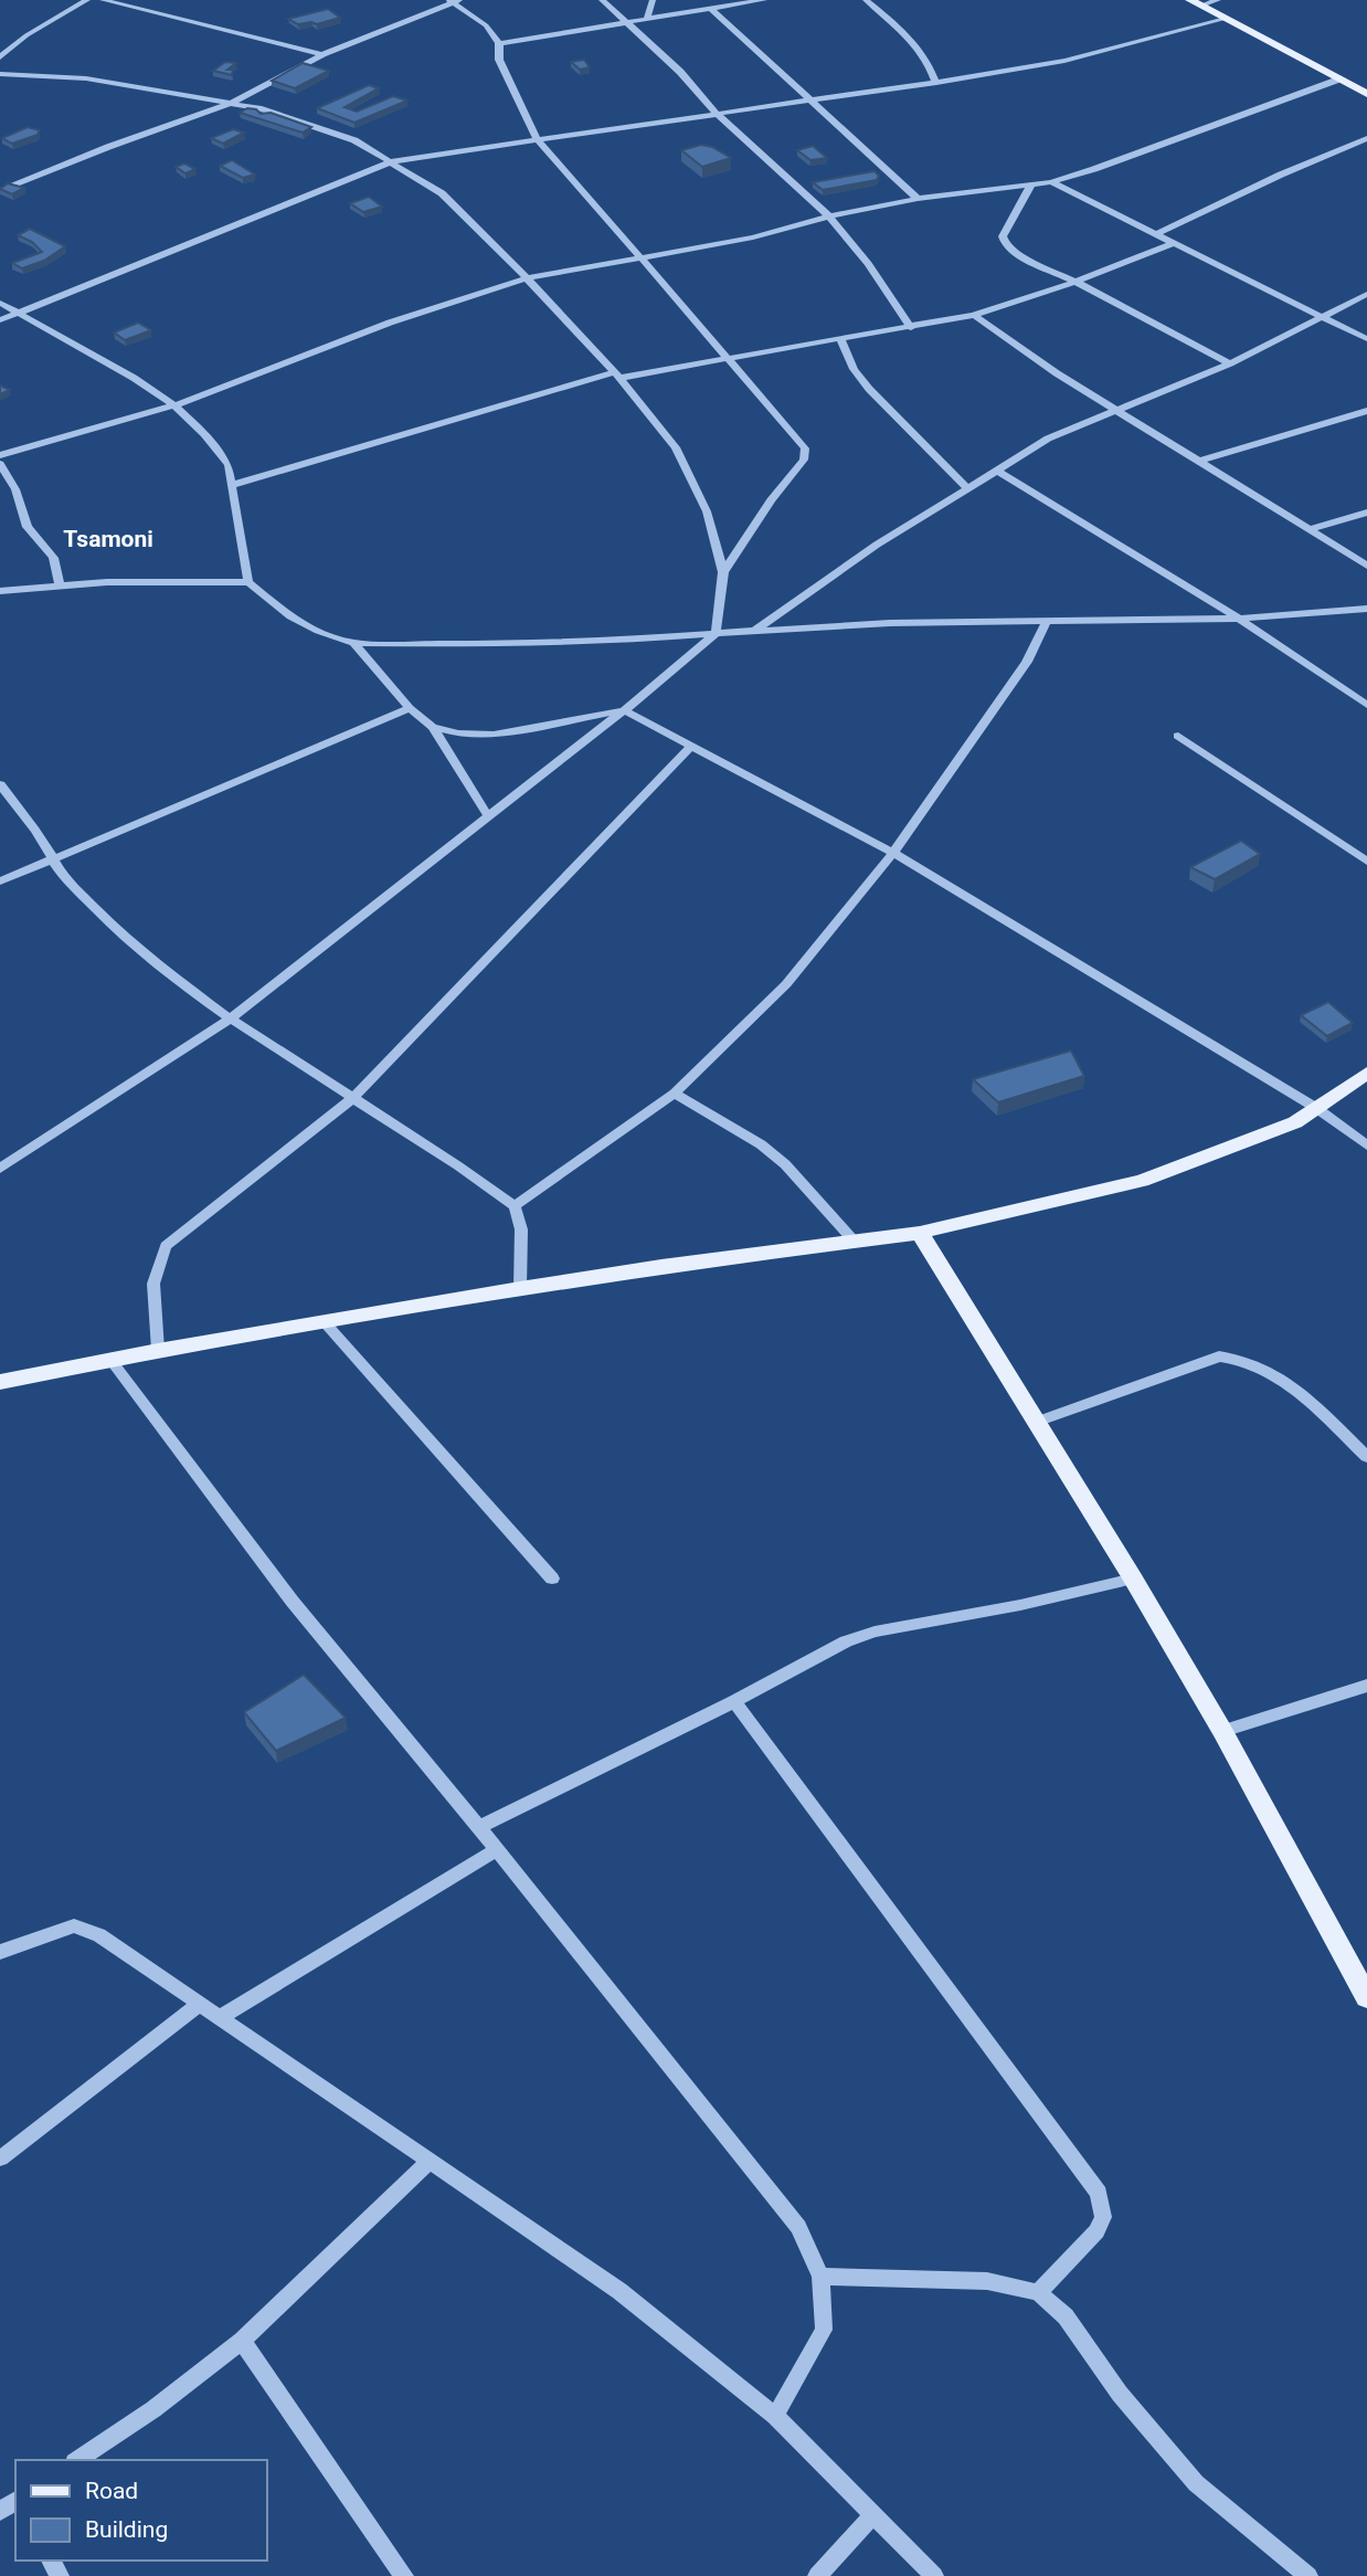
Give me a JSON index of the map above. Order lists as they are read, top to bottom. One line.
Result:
{"districts":["Tsamoni"],"legend":["Road","Building"]}
